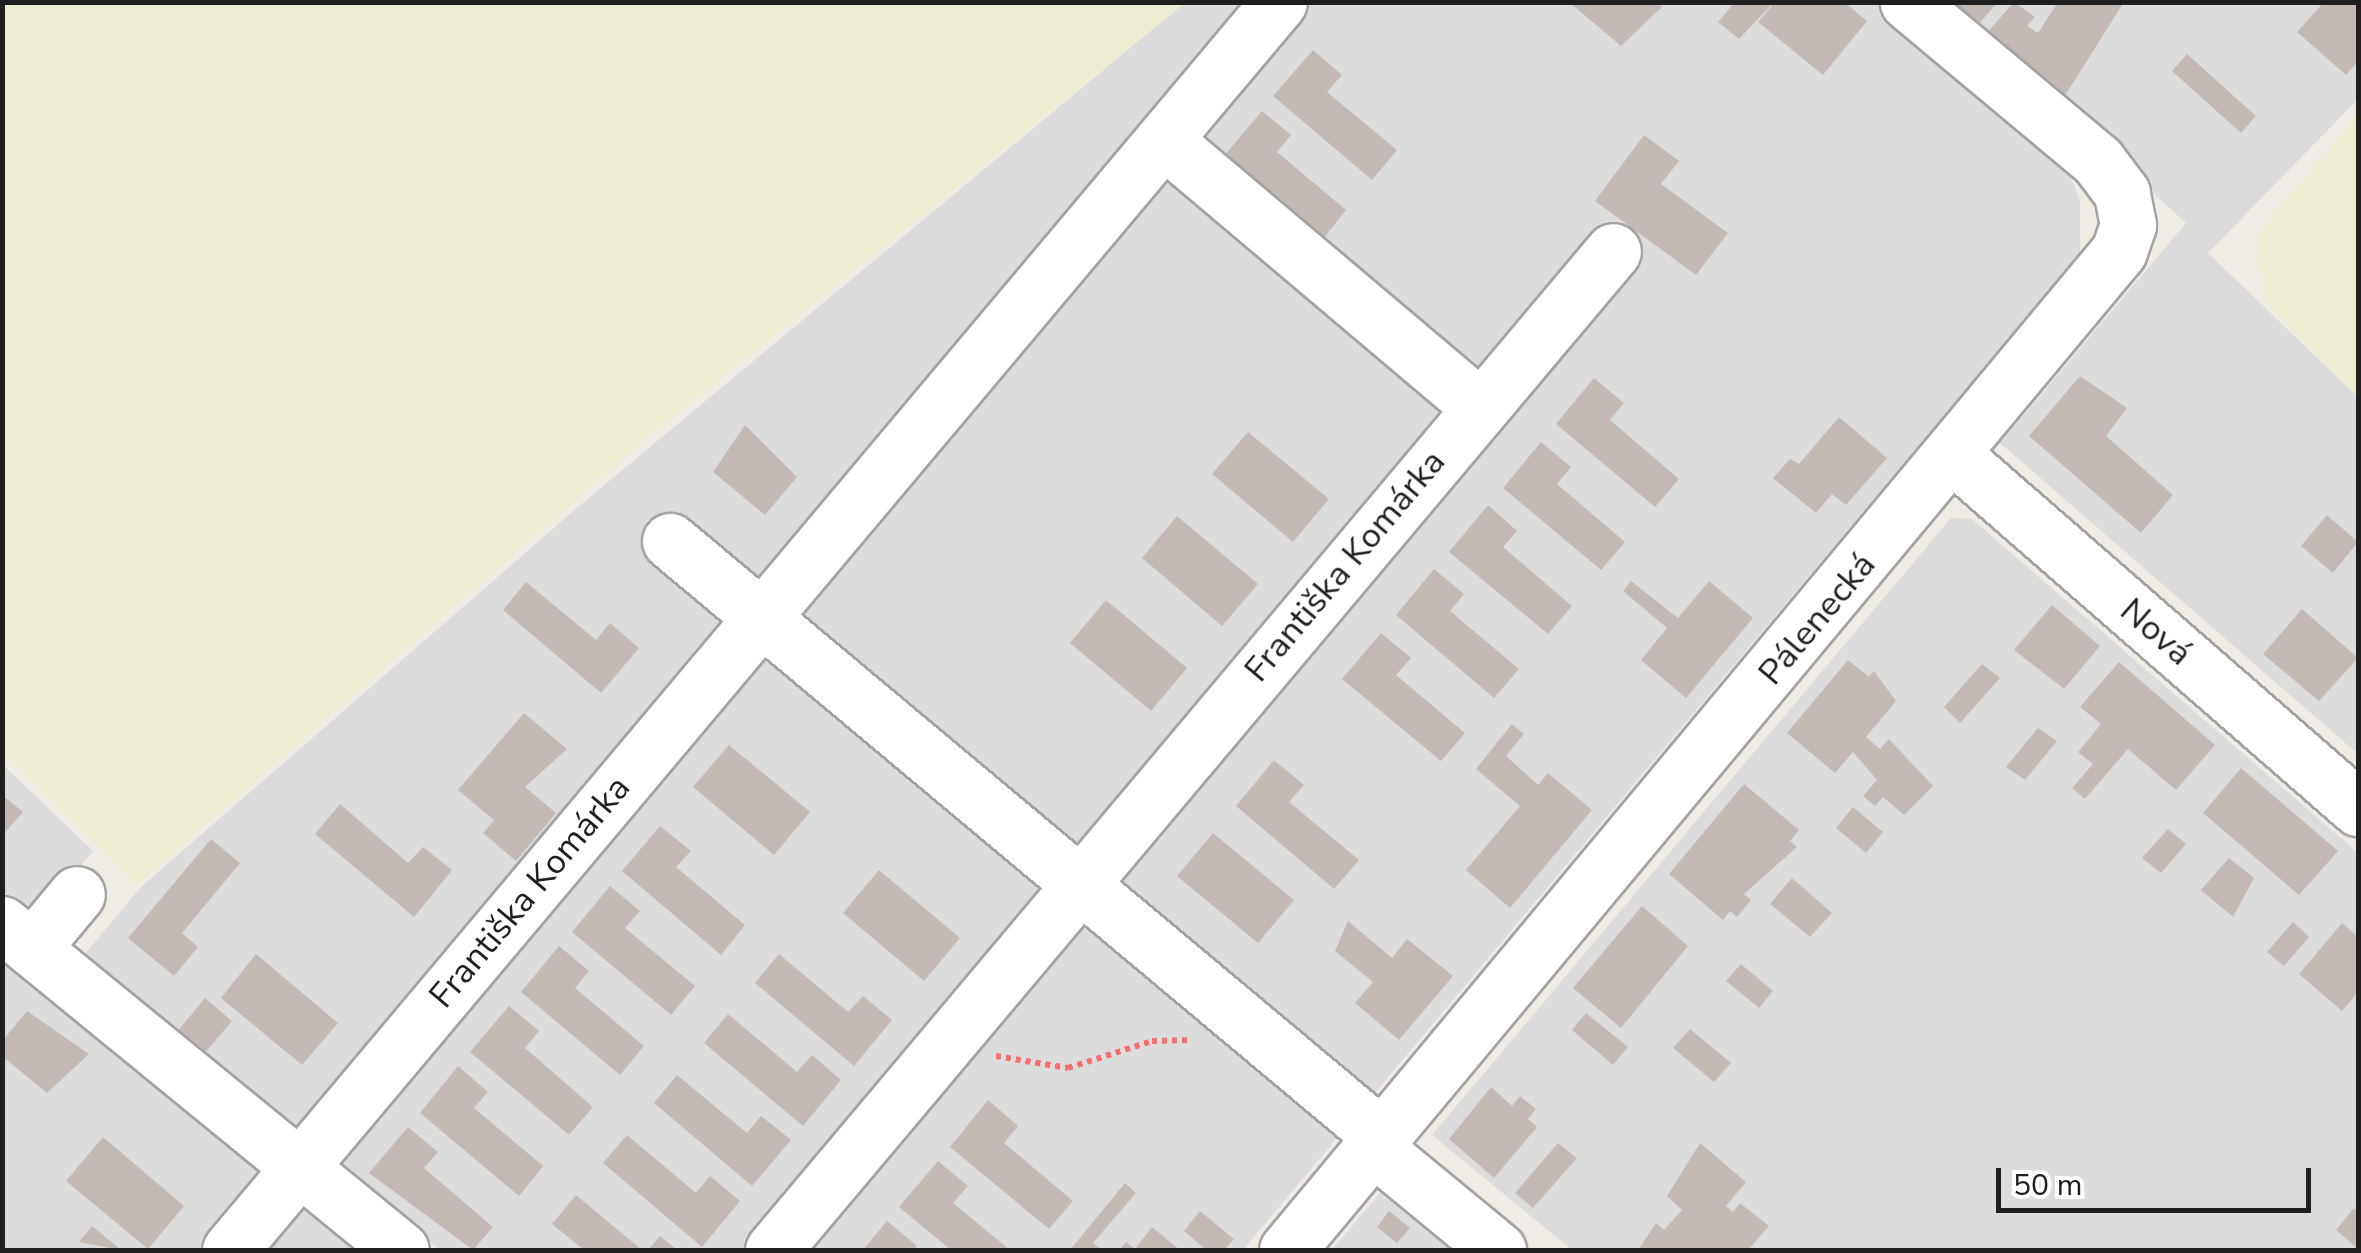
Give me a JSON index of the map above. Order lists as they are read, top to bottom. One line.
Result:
{"streets":{"street":["Františka Komárka","Pálenecká","Nová"]},"crossings":[["Pálenecká","Nová"]],"scale_bar":"50 m"}
